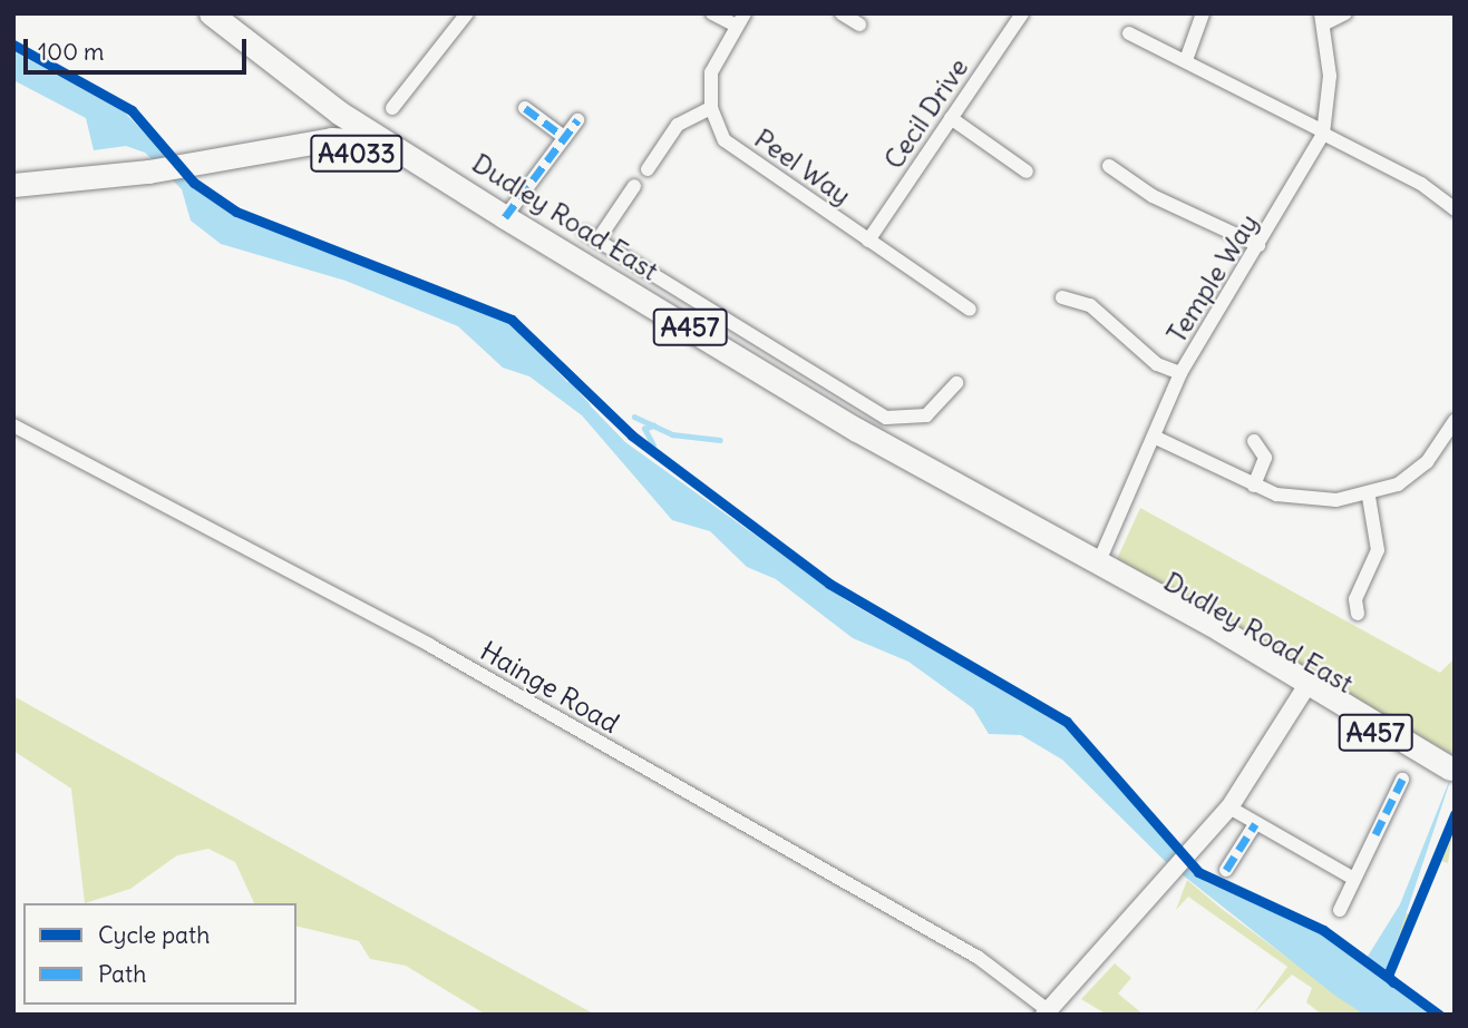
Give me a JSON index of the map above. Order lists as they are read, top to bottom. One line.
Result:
{"streets":{"main road":["A4033","Dudley Road East","A457"],"street":["Cecil Drive","Peel Way","Temple Way","Hainge Road"]},"crossings":[["Cecil Drive","Peel Way"],["A4033","Dudley Road East"],["A4033","A457"],["Dudley Road East","Temple Way"],["Dudley Road East","A457"]],"legend":["Cycle path","Path"],"scale_bar":"100 m"}
